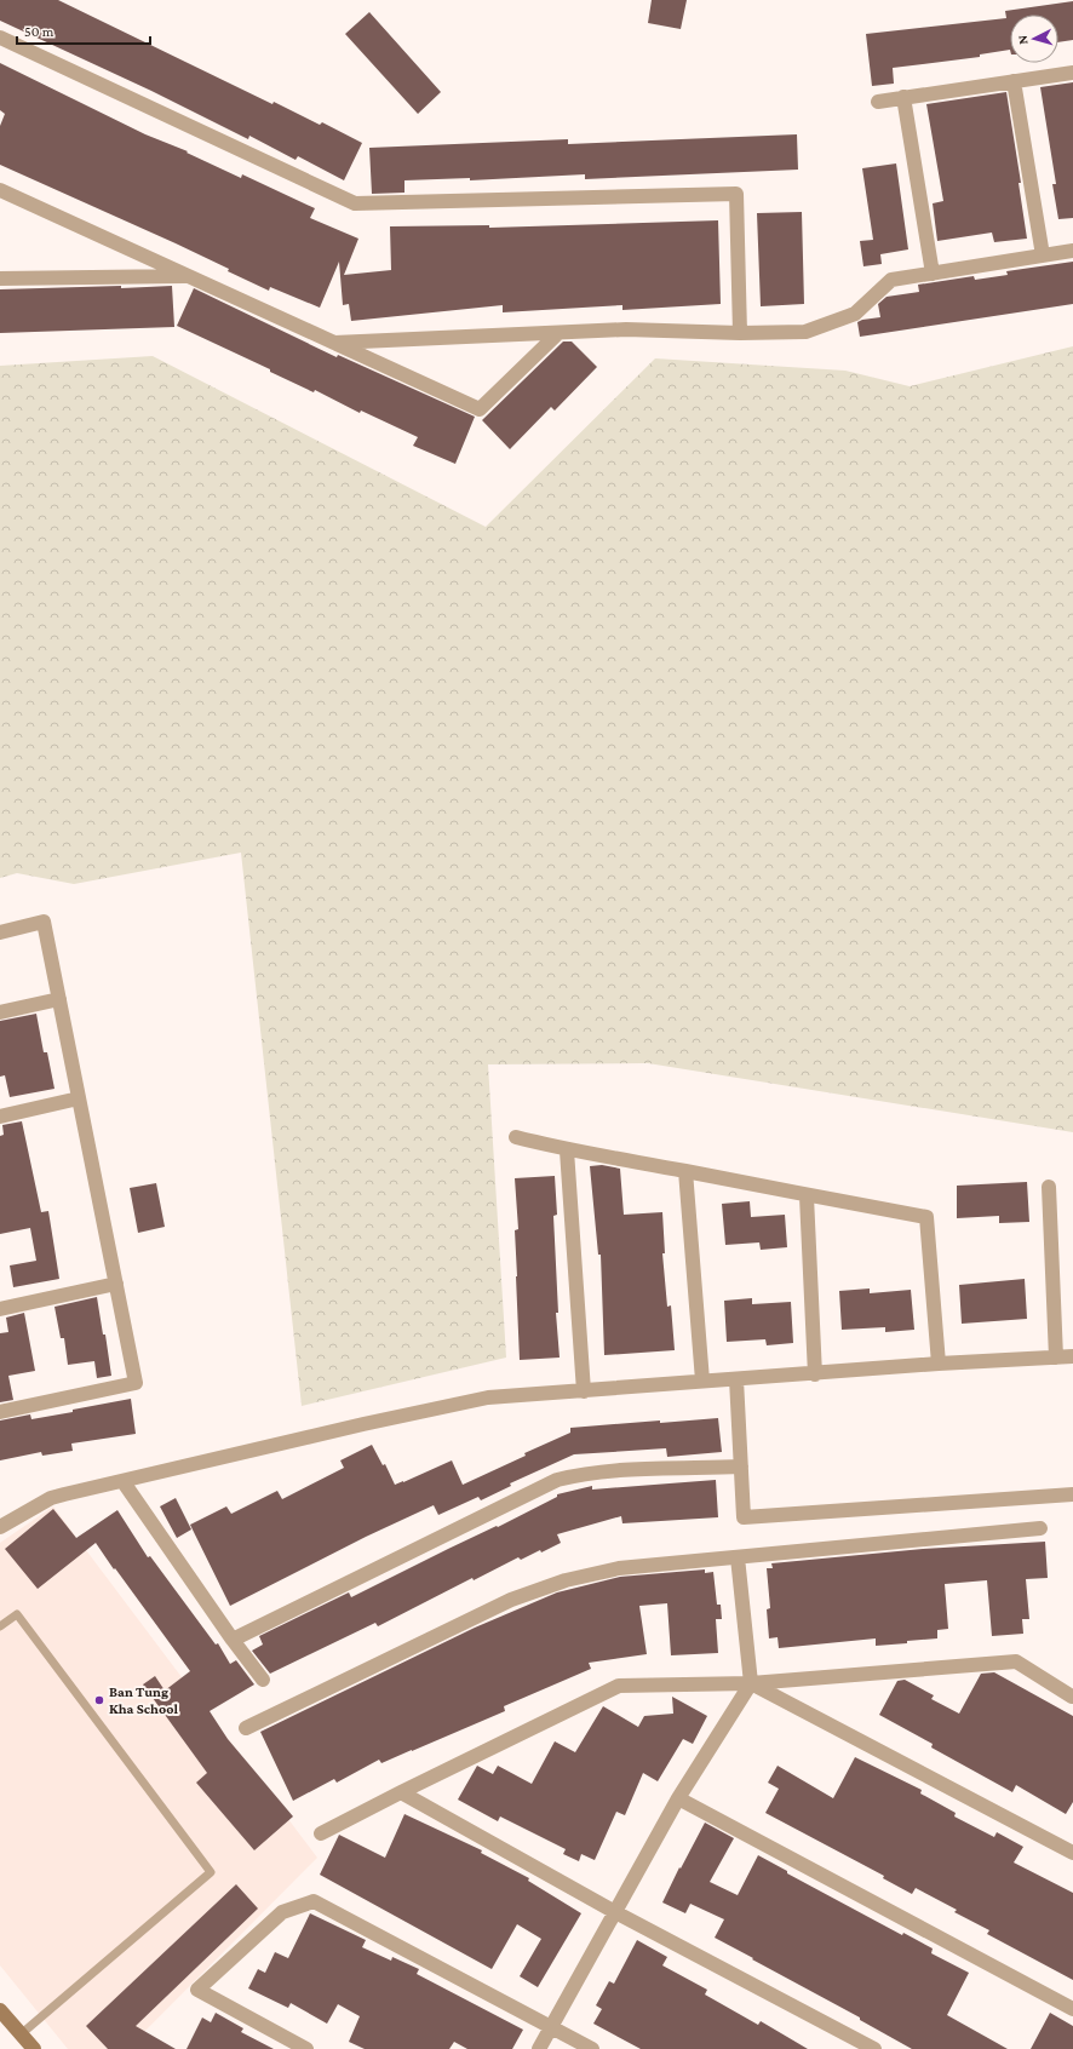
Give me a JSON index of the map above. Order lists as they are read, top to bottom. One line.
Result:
{"places":["Ban Tung Kha School"],"scale_bar":"50 m","north":"left"}
